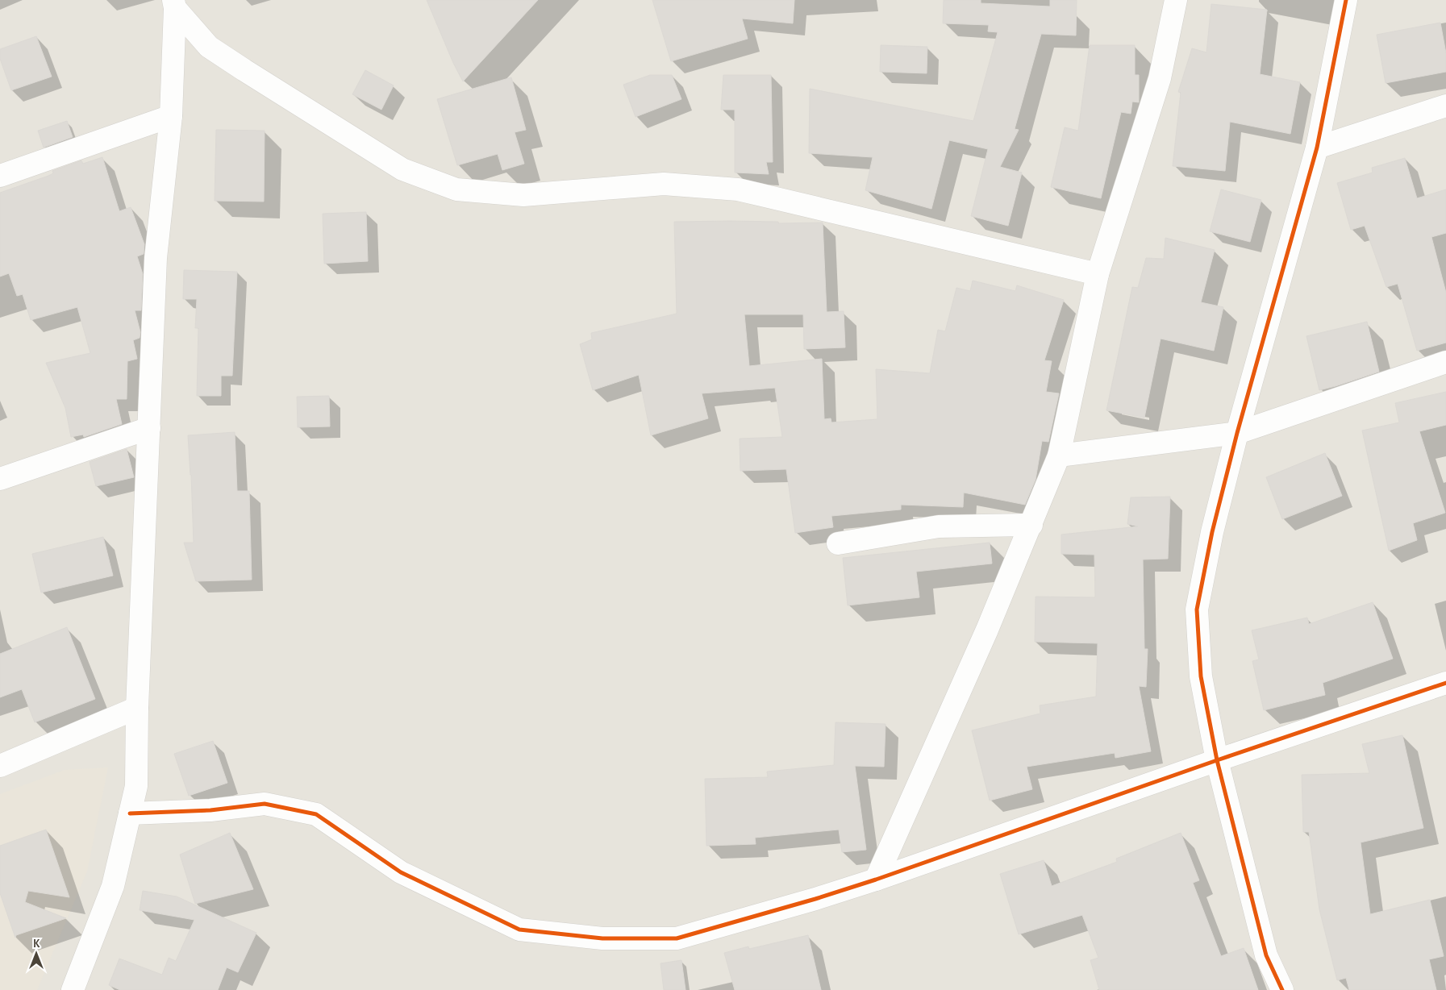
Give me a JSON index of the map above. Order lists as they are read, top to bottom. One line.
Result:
{"north":"top"}
